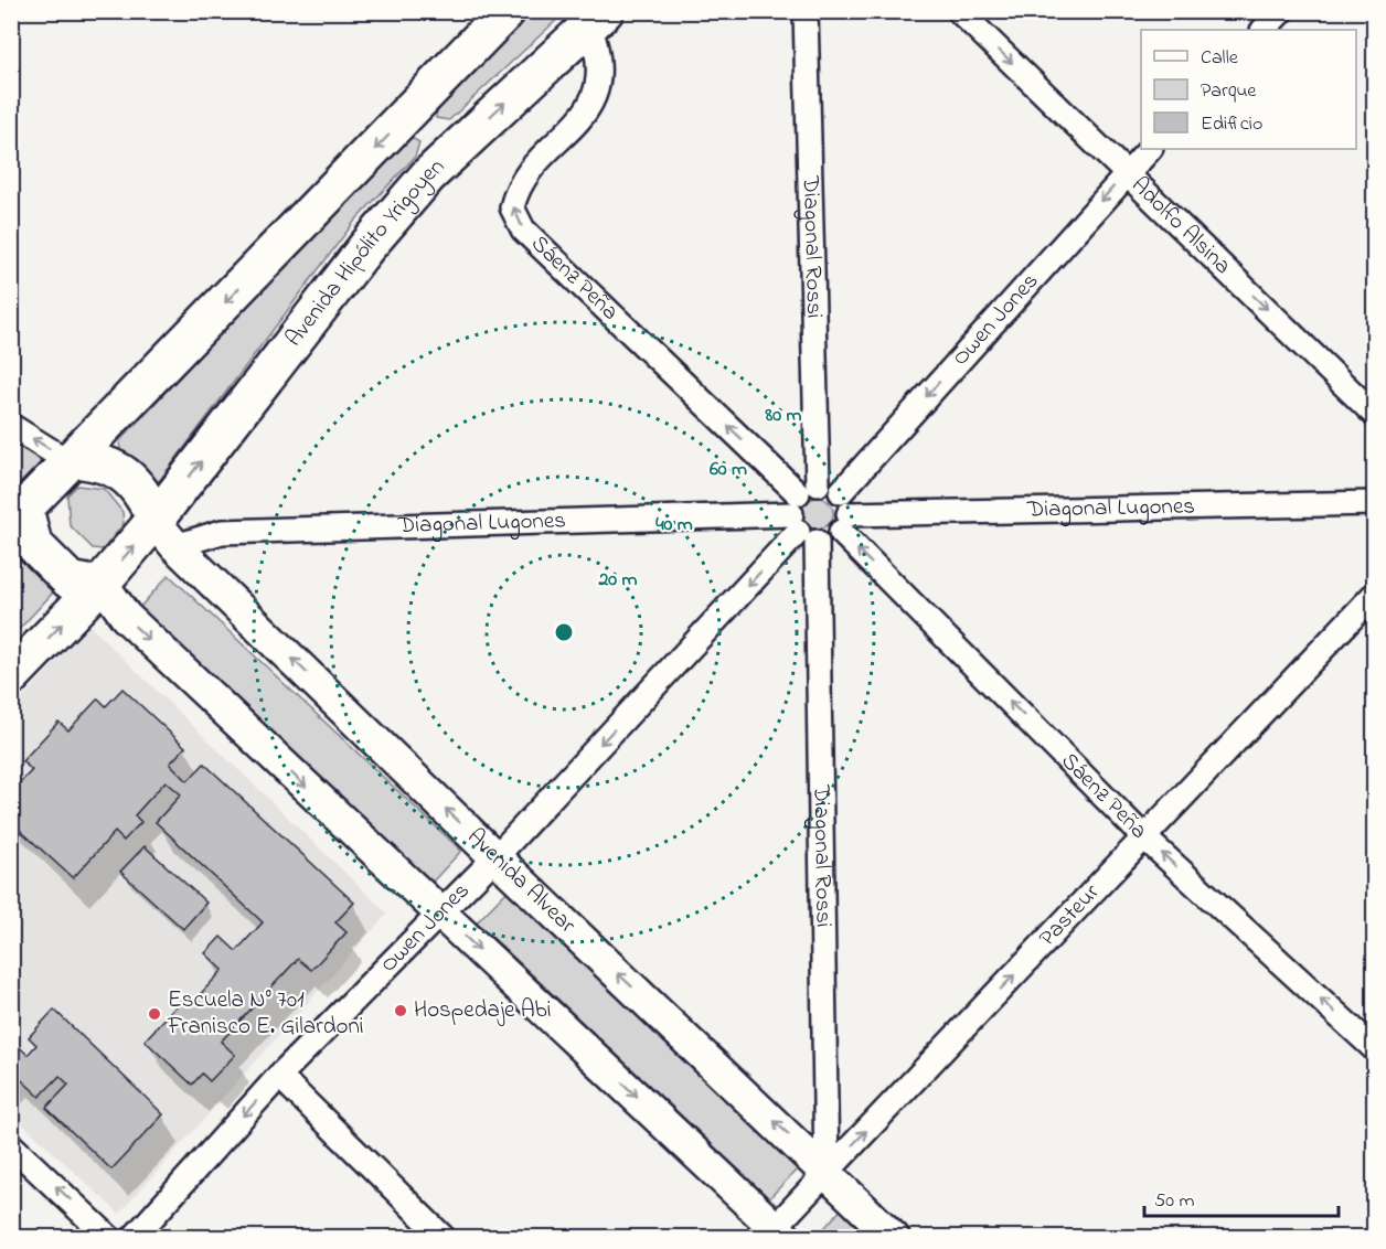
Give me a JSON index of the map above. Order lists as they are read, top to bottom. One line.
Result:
{"streets":{"highway":["Avenida Hipólito Yrigoyen"],"main road":["Avenida Alvear"],"street":["Adolfo Alsina","Diagonal Rossi","Sáenz Peña","Owen Jones","Diagonal Lugones","Pasteur"]},"crossings":[["Adolfo Alsina","Owen Jones"],["Diagonal Rossi","Sáenz Peña"],["Diagonal Rossi","Owen Jones"],["Diagonal Rossi","Diagonal Lugones"],["Diagonal Rossi","Avenida Alvear"],["Diagonal Rossi","Pasteur"],["Avenida Hipólito Yrigoyen","Sáenz Peña"],["Avenida Hipólito Yrigoyen","Diagonal Lugones"],["Avenida Hipólito Yrigoyen","Avenida Alvear"],["Sáenz Peña","Owen Jones"],["Sáenz Peña","Diagonal Lugones"],["Sáenz Peña","Pasteur"],["Owen Jones","Diagonal Lugones"],["Owen Jones","Avenida Alvear"],["Diagonal Lugones","Avenida Alvear"],["Avenida Alvear","Pasteur"]],"one_way":["Adolfo Alsina","Sáenz Peña","Owen Jones","Pasteur"],"places":["Hospedaje Abi","Escuela N° 701 Franisco E. Gilardoni"],"legend":["Calle","Parque","Edificio"],"scale_bar":"50 m","rings":["80 m","60 m","40 m","20 m"]}
